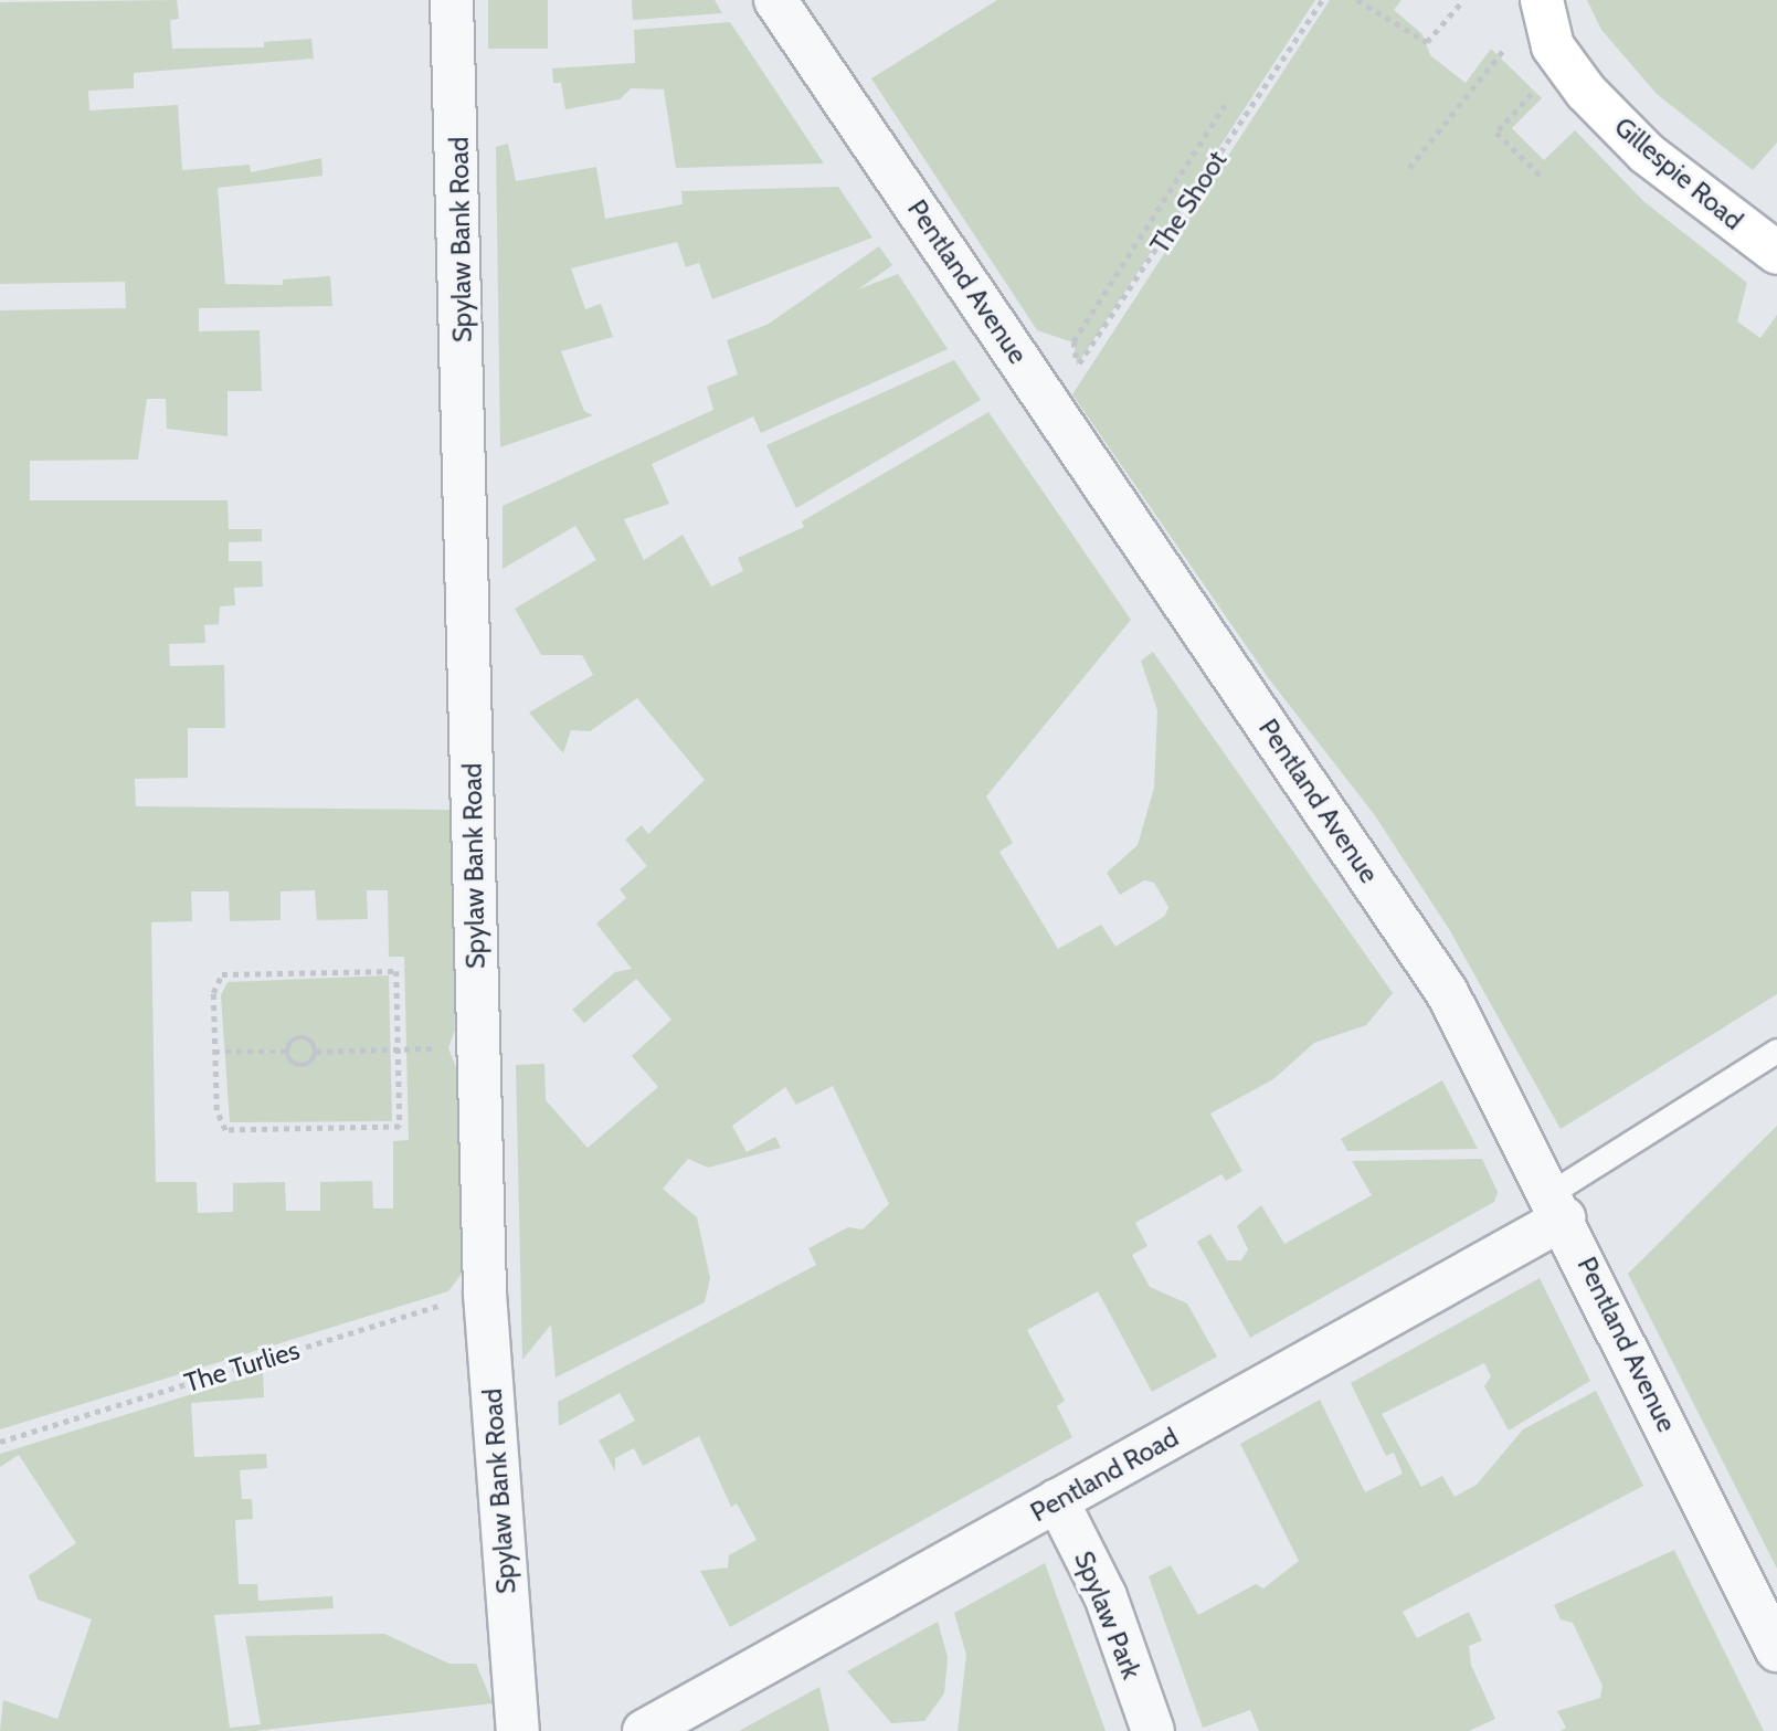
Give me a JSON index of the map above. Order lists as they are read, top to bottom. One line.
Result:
{"streets":{"main road":["Gillespie Road"],"street":["Spylaw Bank Road","Pentland Avenue","Pentland Road","Spylaw Park"],"path":["The Shoot","The Turlies"]},"crossings":[["The Shoot","Pentland Avenue"],["Spylaw Bank Road","The Turlies"],["Pentland Avenue","Pentland Road"],["Pentland Road","Spylaw Park"]]}
